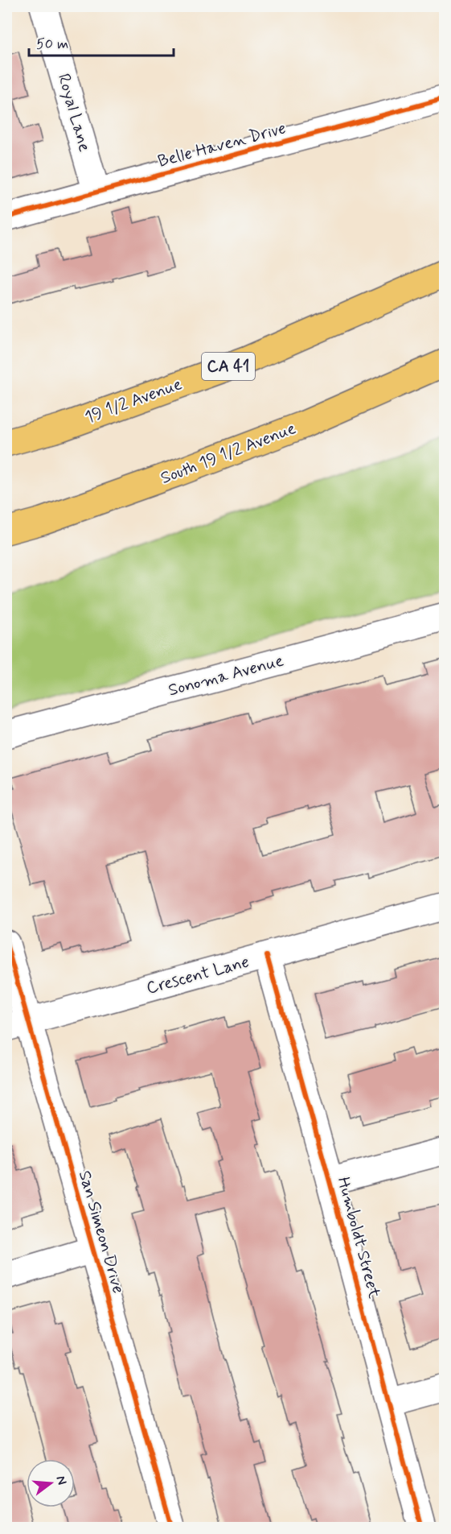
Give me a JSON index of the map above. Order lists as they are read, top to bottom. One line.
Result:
{"streets":{"highway":["CA 41","19 1/2 Avenue","South 19 1/2 Avenue"],"street":["Royal Lane","Belle Haven Drive","Sonoma Avenue","Crescent Lane","San Simeon Drive","Humboldt Street"]},"crossings":[["Royal Lane","Belle Haven Drive"],["Crescent Lane","San Simeon Drive"],["Crescent Lane","Humboldt Street"]],"scale_bar":"50 m","north":"right"}
